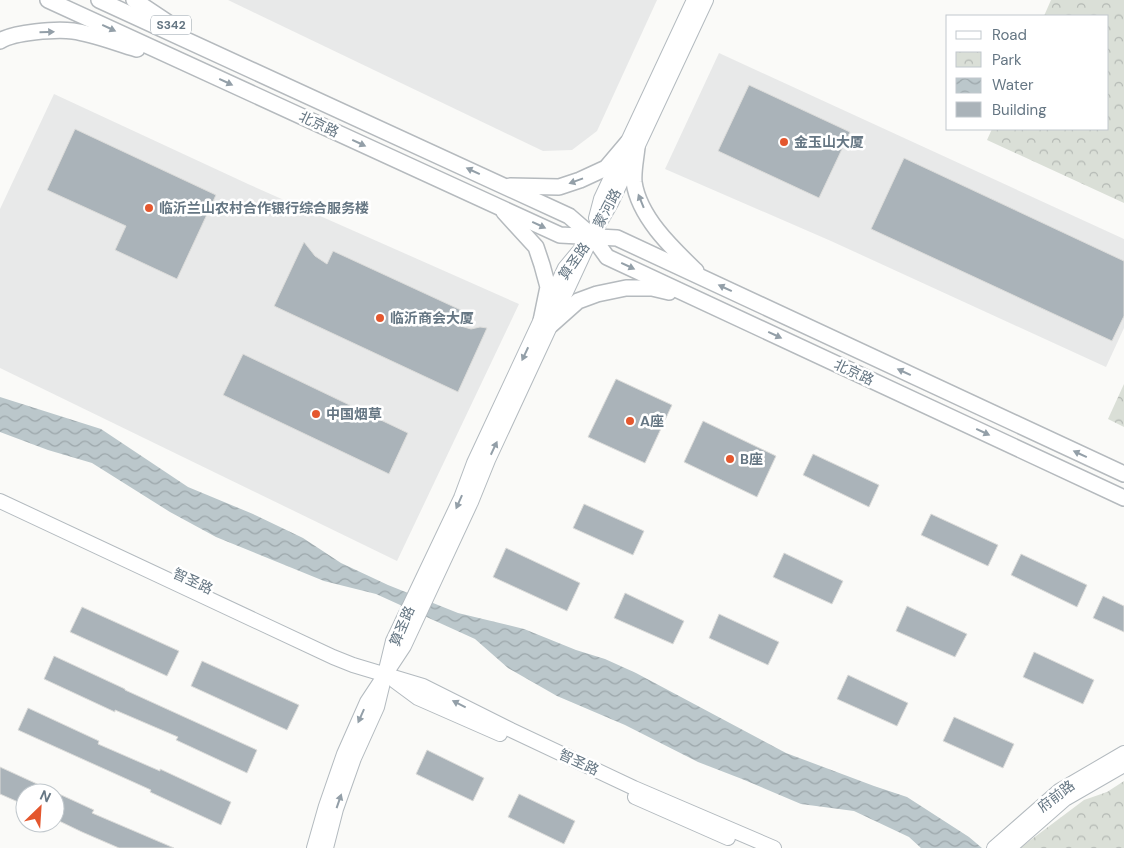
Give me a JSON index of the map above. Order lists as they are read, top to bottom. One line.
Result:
{"streets":{"main road":["S342","北京路"],"street":["蒙河路","算圣路","智圣路","府前路"]},"crossings":[["S342","北京路"],["北京路","蒙河路"],["北京路","算圣路"],["蒙河路","算圣路"],["算圣路","智圣路"]],"places":["金玉山大厦","临沂兰山农村合作银行综合服务楼","临沂商会大厦","中国烟草","A座","B座"],"legend":["Road","Park","Water","Building"],"north":"top right"}
